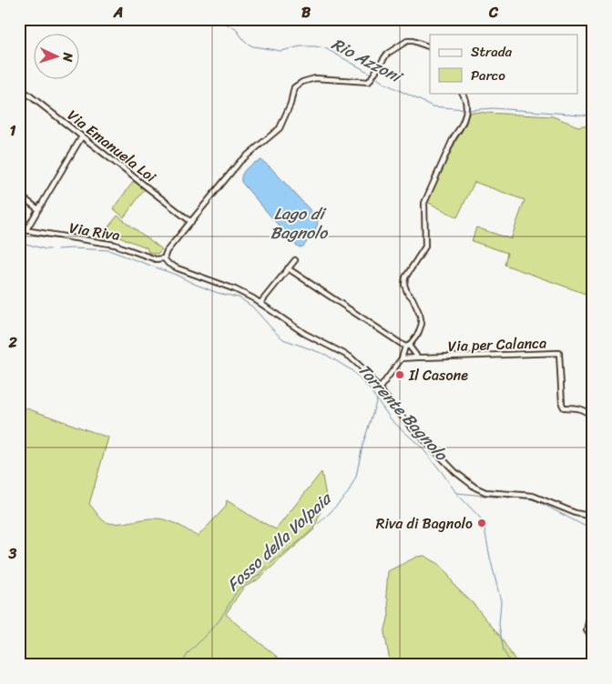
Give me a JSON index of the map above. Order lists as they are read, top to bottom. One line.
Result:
{"streets":{"street":["Via Emanuela Loi","Via Riva","Via per Calanca"]},"water":["Rio Azzoni","Lago di Bagnolo","Torrente Bagnolo","Fosso della Volpaia"],"places":["Il Casone","Riva di Bagnolo"],"legend":["Strada","Parco"],"north":"right","grid":{"columns":["A","B","C"],"rows":["1","2","3"]}}
